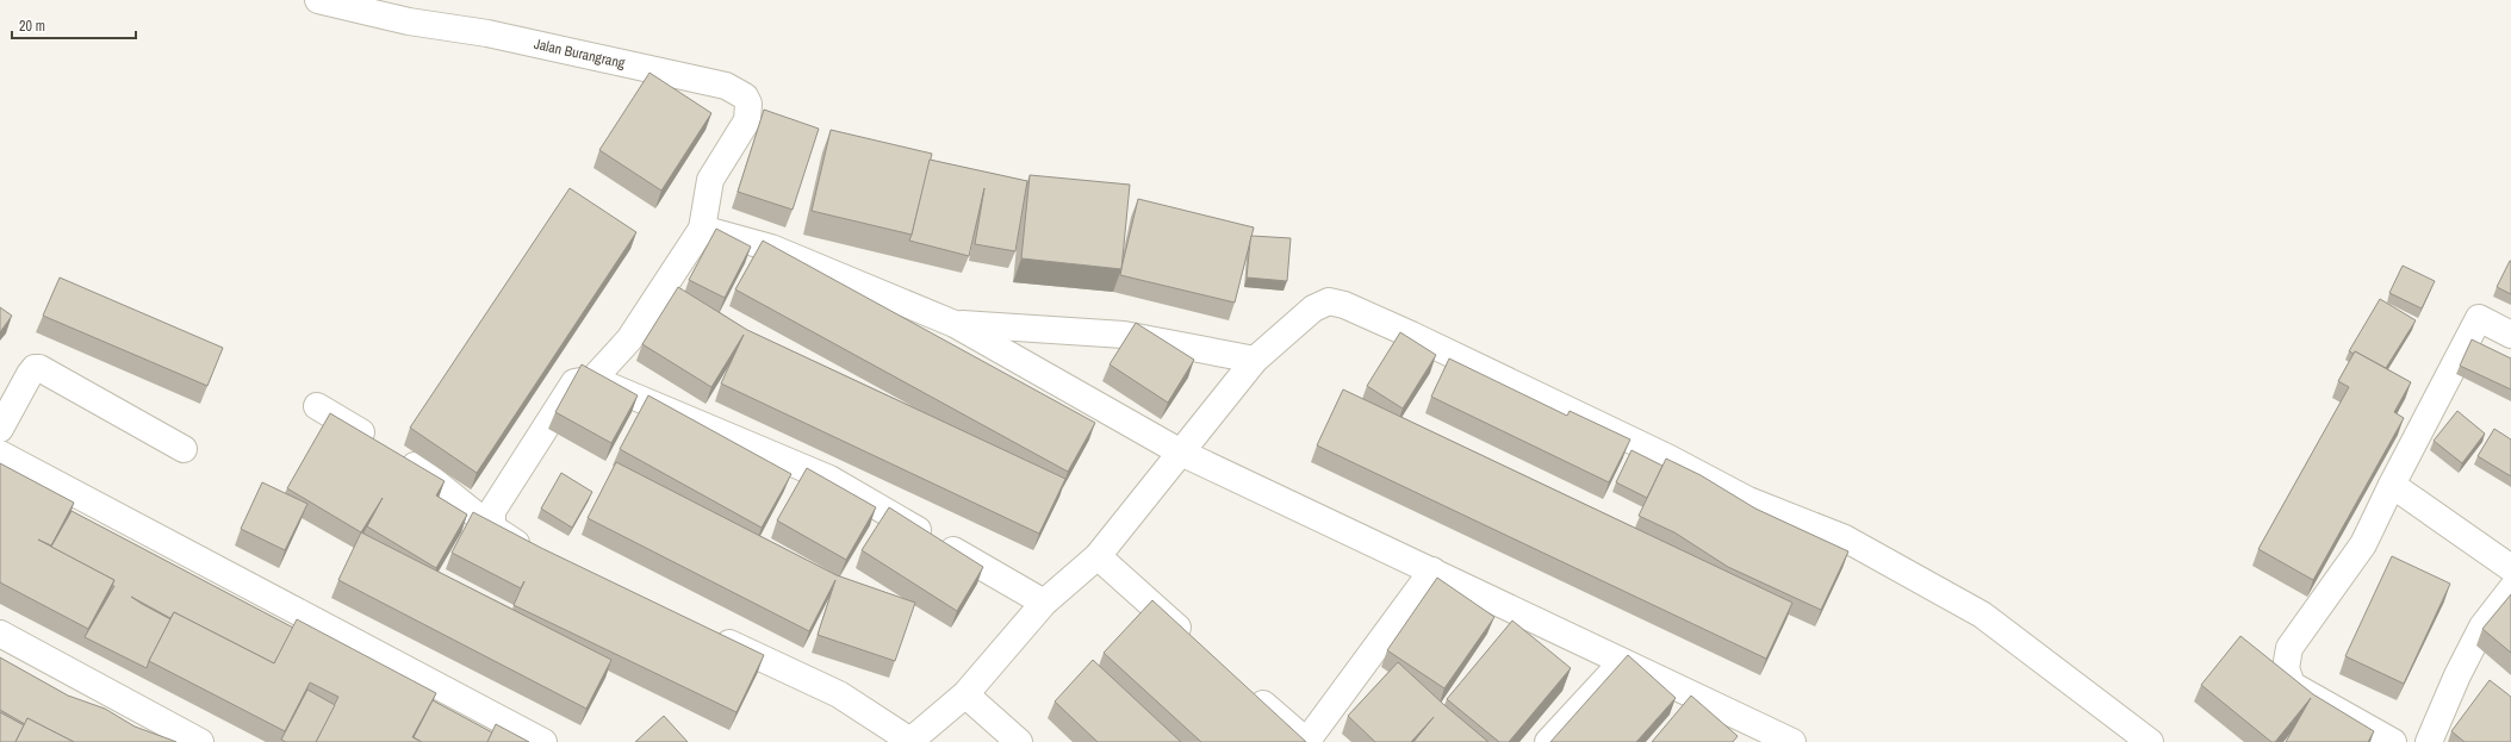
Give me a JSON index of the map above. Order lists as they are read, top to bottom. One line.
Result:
{"streets":{"street":["Jalan Burangrang"]},"scale_bar":"20 m"}
